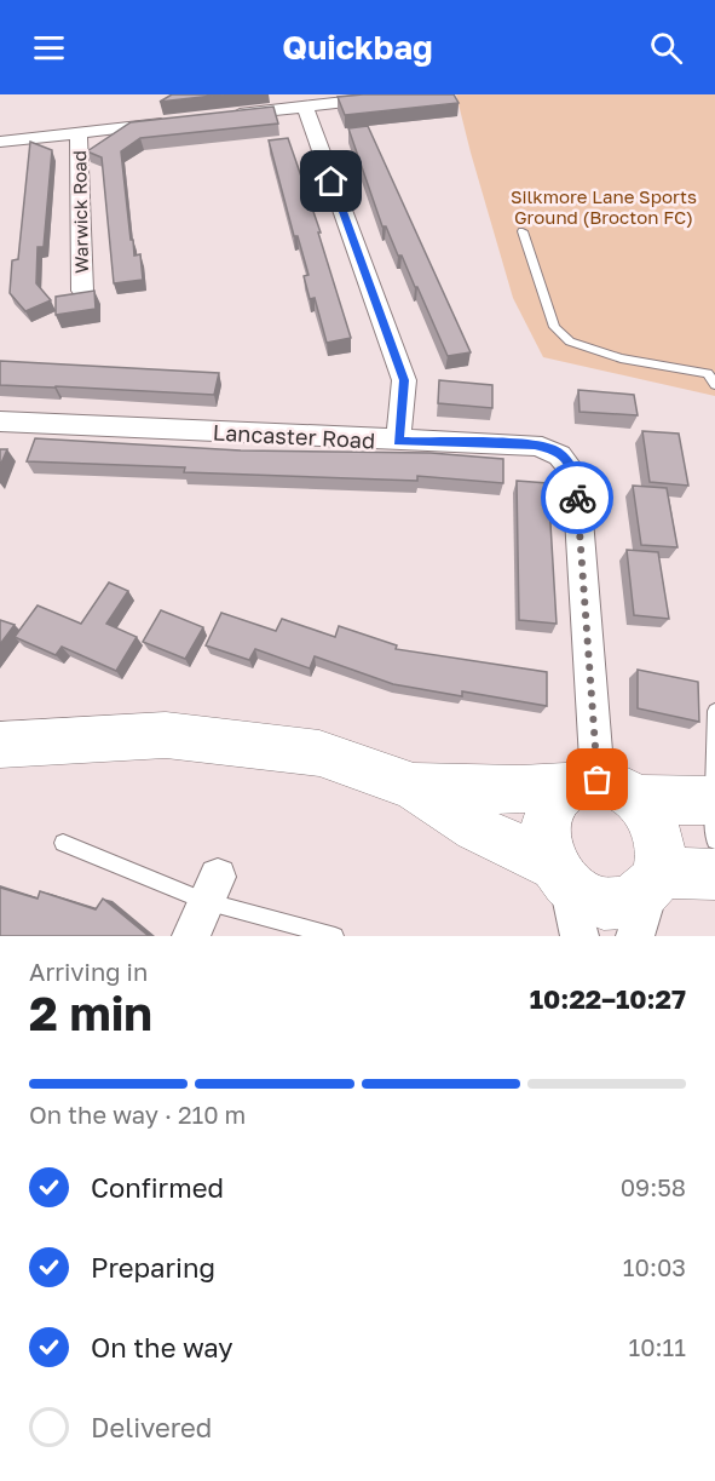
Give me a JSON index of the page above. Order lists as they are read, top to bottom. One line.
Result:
{"streets":{"street":["Warwick Road","Lancaster Road"]},"parks":["Silkmore Lane Sports Ground (Brocton FC)"],"page":{"header":"Quickbag","heading":["2 min","Arriving in","10:22–10:27"],"bar":"On the way · 210 m","list":[["Confirmed","09:58"],["Preparing","10:03"],["On the way","10:11"],"Delivered"]}}
